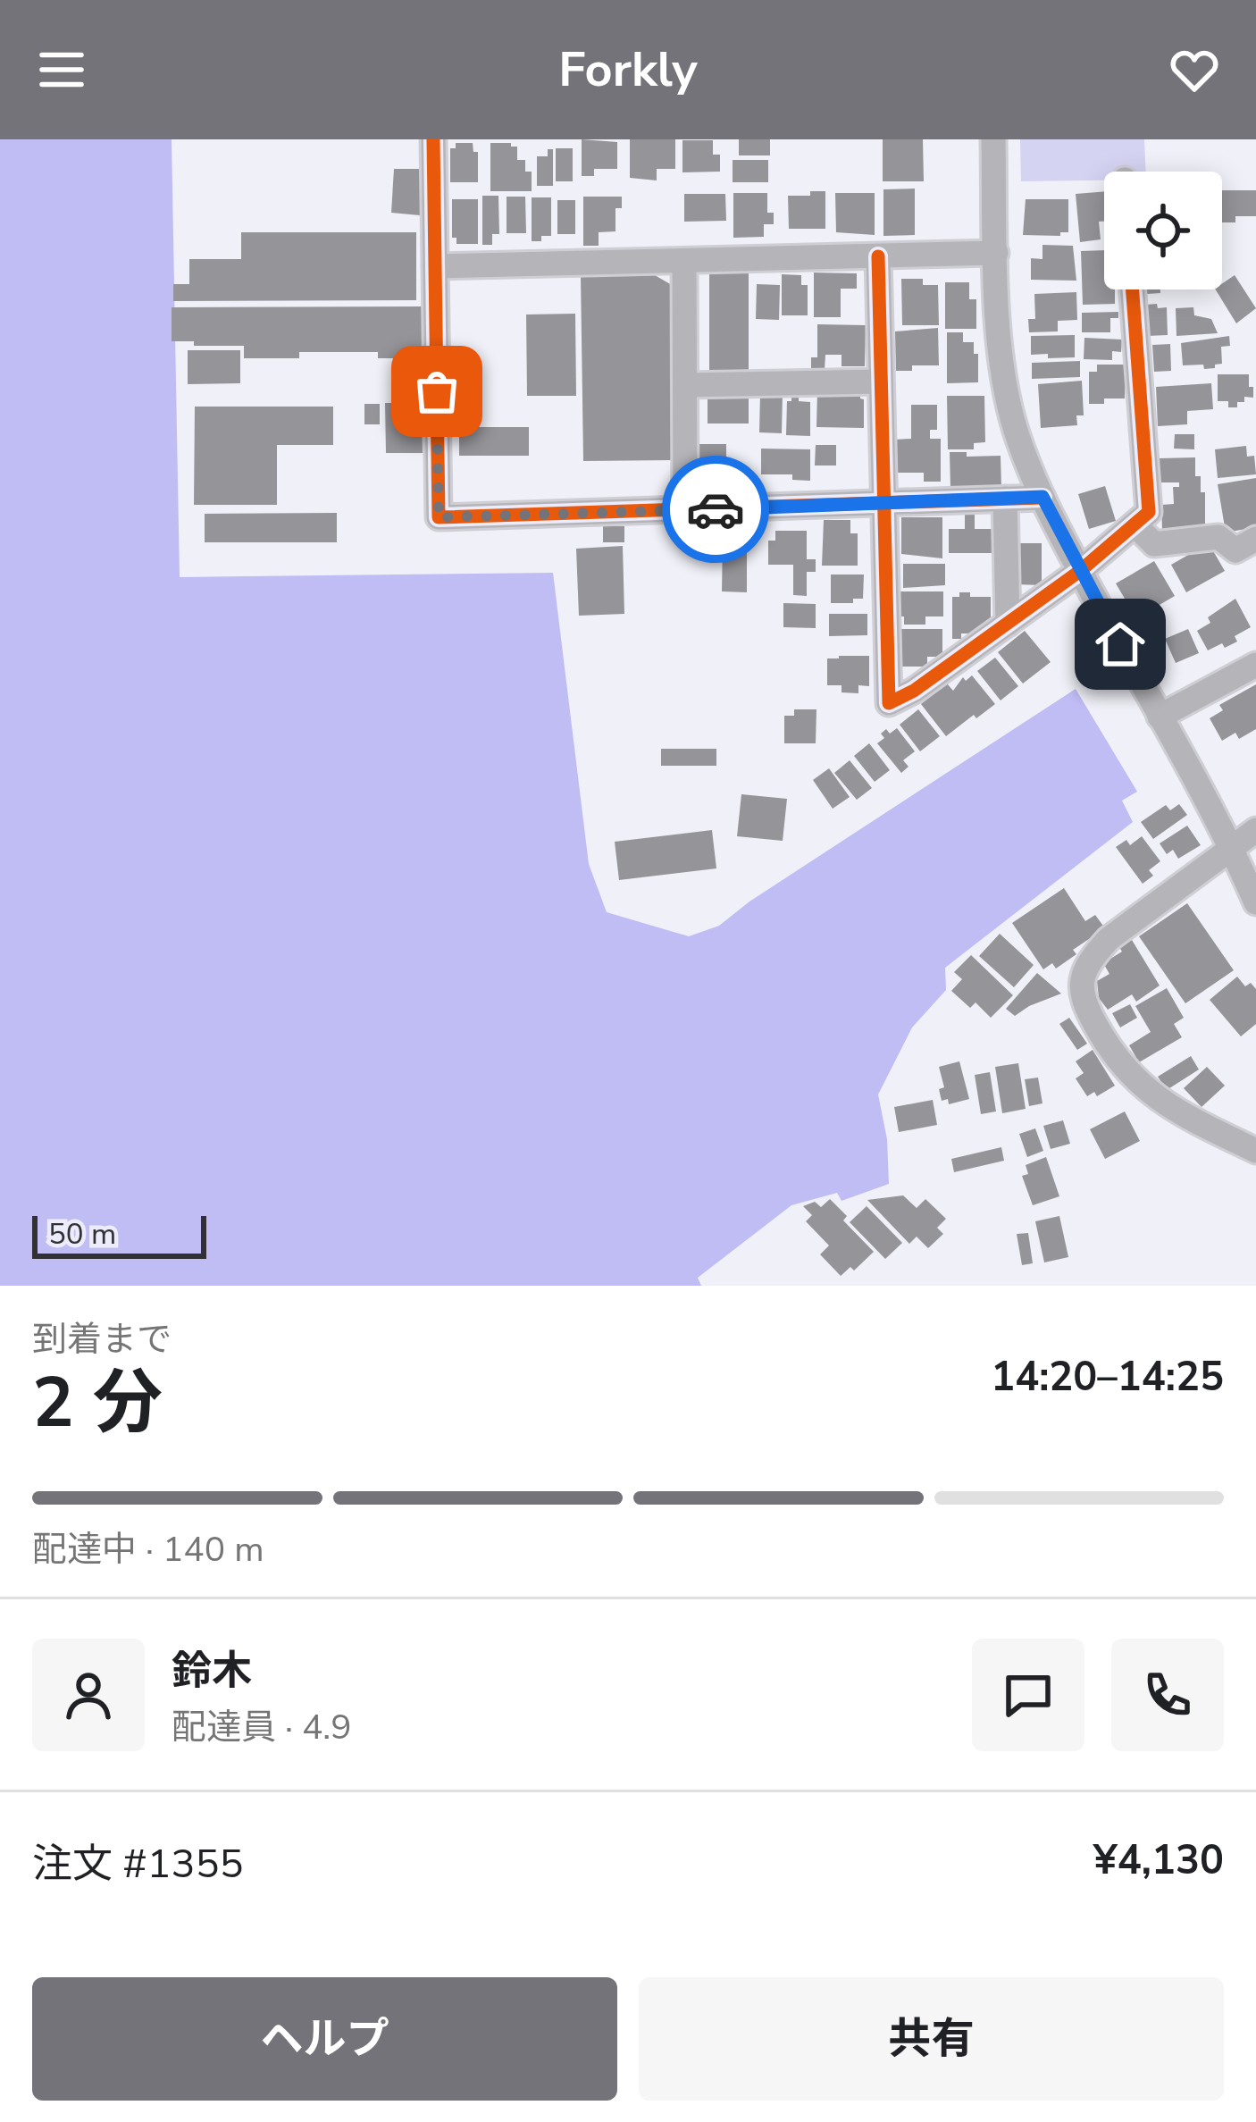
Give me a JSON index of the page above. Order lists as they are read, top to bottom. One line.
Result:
{"scale_bar":"50 m","page":{"header":"Forkly","scale":"50 m","heading":["2 分","到着まで","14:20–14:25"],"panel":["鈴木","配達員 · 4.9","注文 #1355","¥4,130"],"bar":"配達中 · 140 m","buttons":["ヘルプ","共有"]}}
